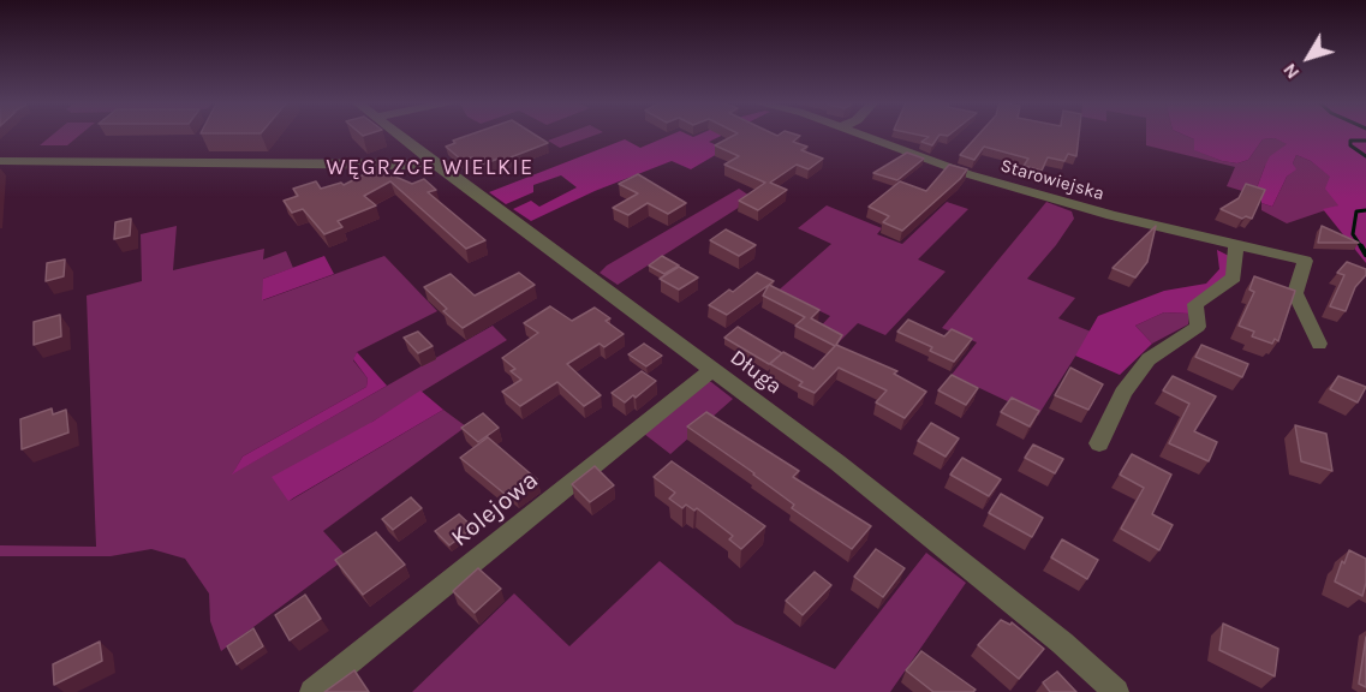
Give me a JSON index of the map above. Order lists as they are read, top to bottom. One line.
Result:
{"streets":{"street":["Starowiejska","Długa","Kolejowa"]},"crossings":[["Długa","Kolejowa"]],"districts":["WĘGRZCE WIELKIE"],"north":"bottom left"}
